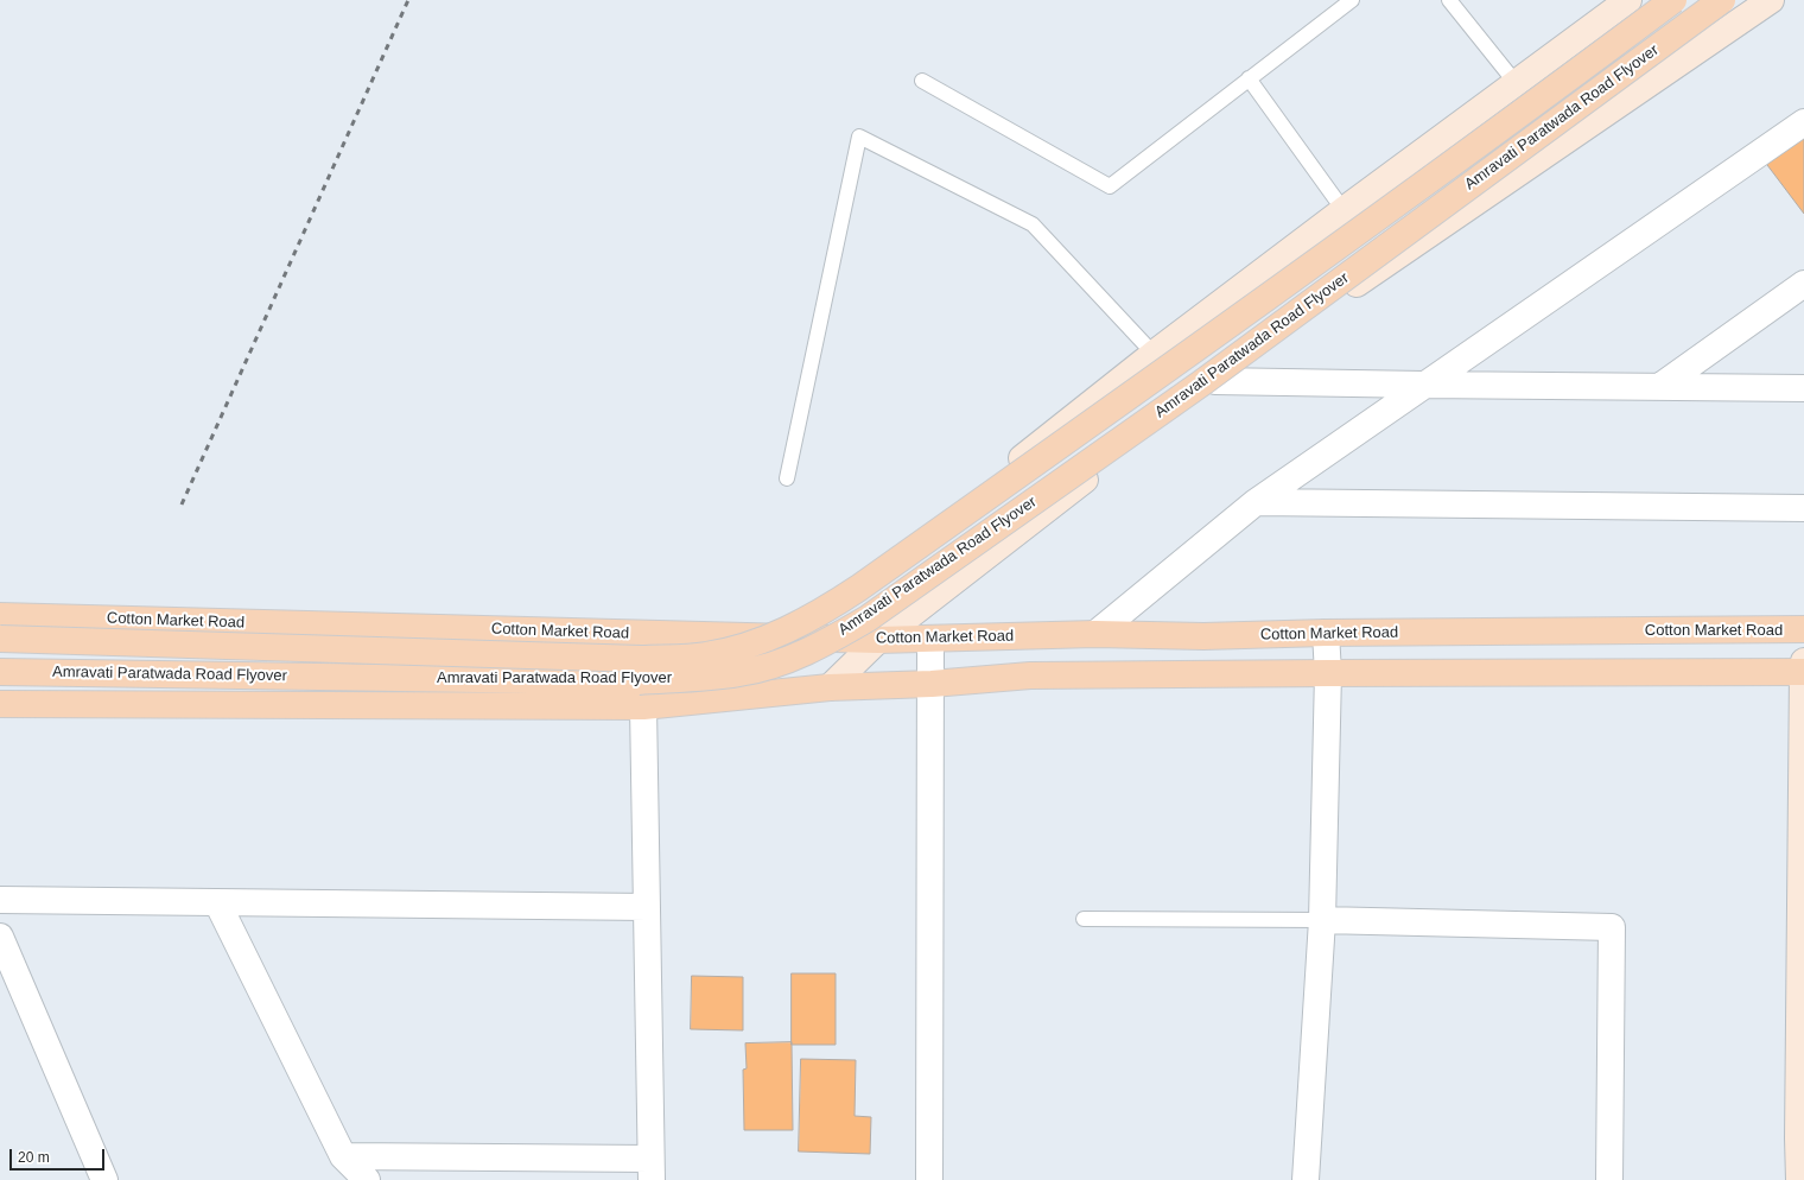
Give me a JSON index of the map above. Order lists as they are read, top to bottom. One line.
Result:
{"streets":{"main road":["Amravati Paratwada Road Flyover","Cotton Market Road"]},"scale_bar":"20 m"}
